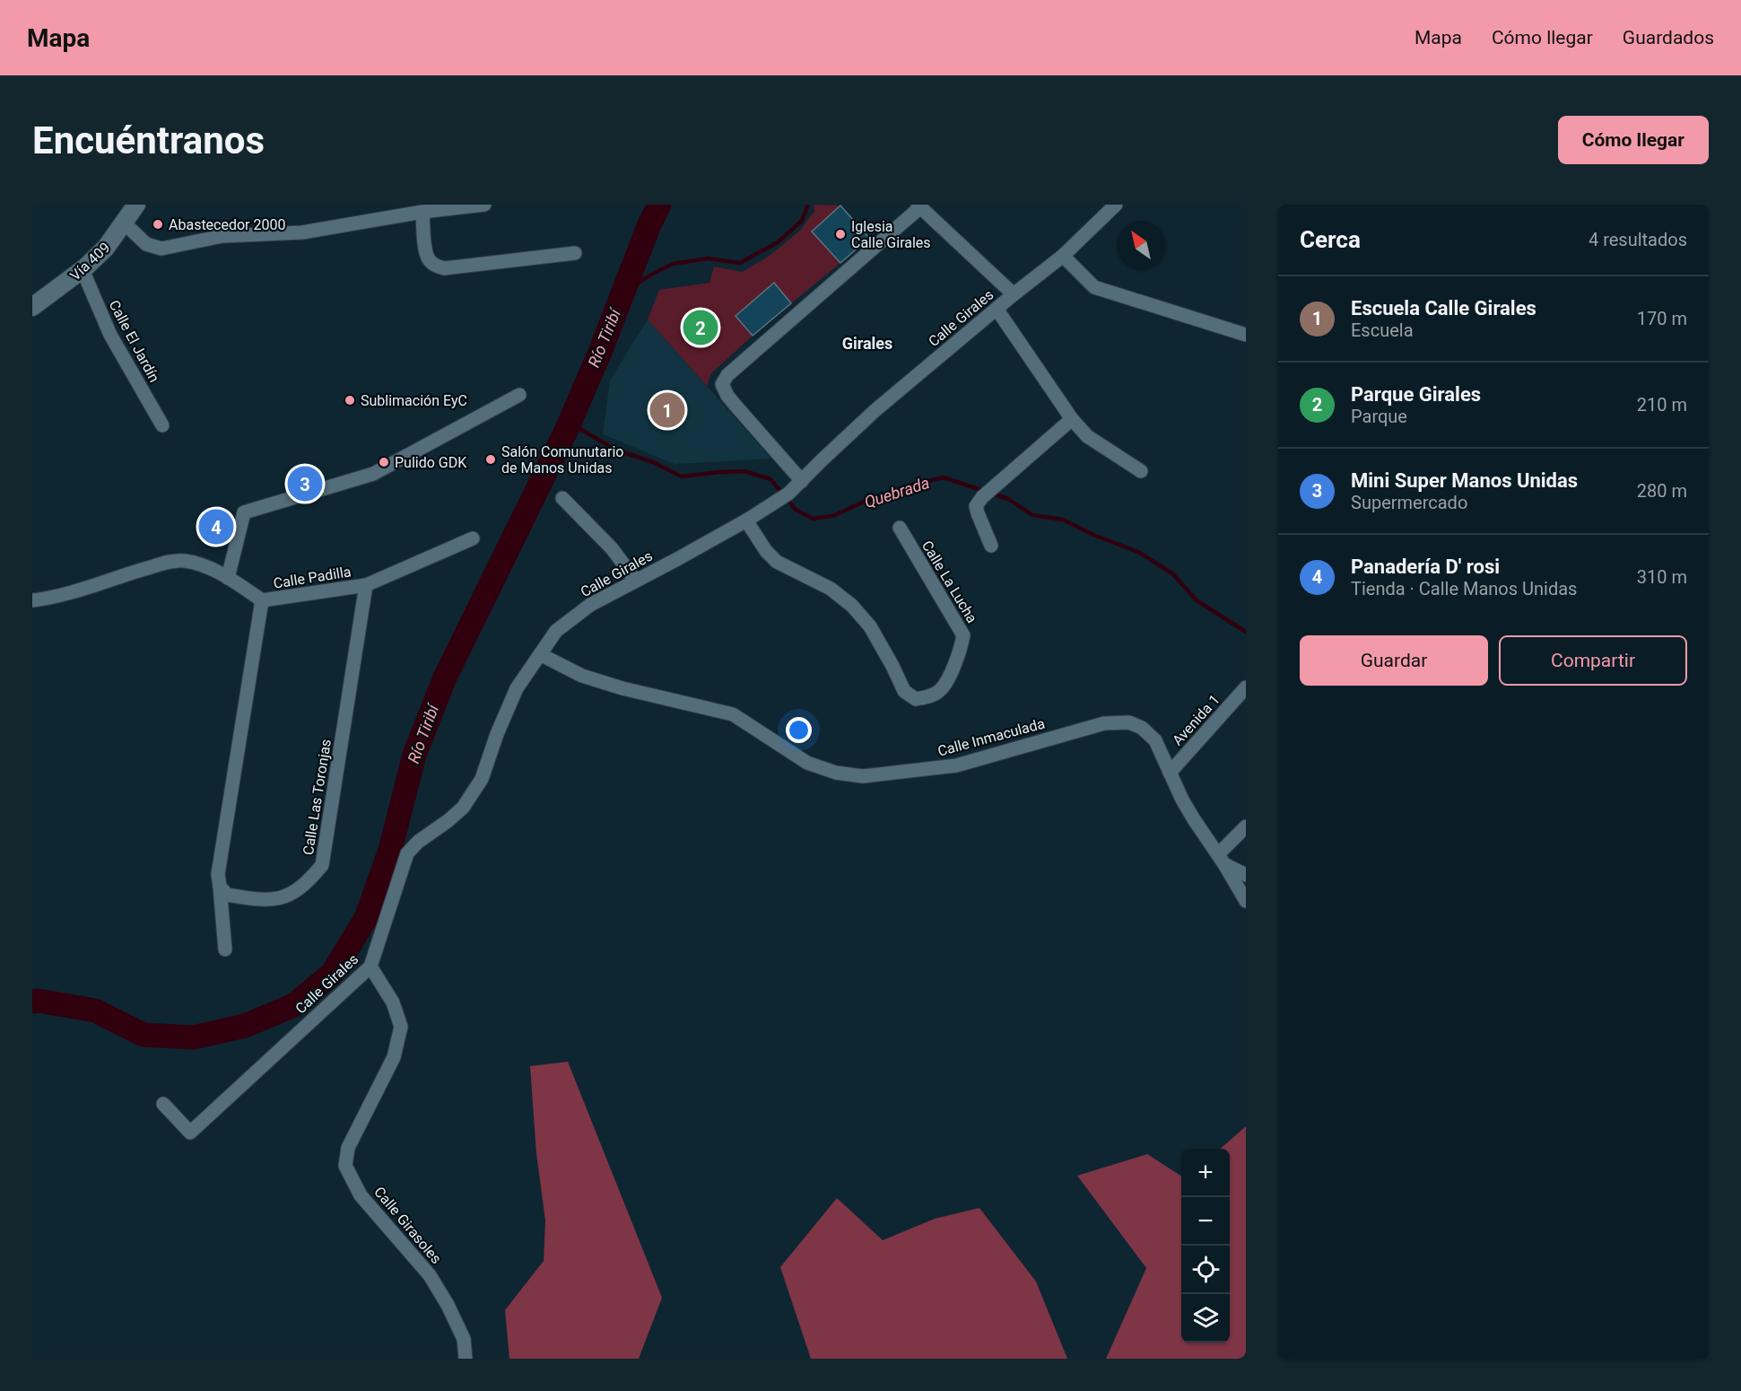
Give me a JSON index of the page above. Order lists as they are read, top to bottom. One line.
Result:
{"streets":{"street":["Vía 409","Calle Girales","Calle El Jardín","Calle Padilla","Calle La Lucha","Avenida 1","Calle Inmaculada","Calle Las Toronjas","Calle Girasoles"]},"crossings":[["Vía 409","Calle El Jardín"],["Calle Girales","Calle La Lucha"],["Calle Girales","Calle Inmaculada"],["Calle Girales","Calle Girasoles"],["Calle Padilla","Calle Las Toronjas"],["Avenida 1","Calle Inmaculada"]],"districts":["Girales"],"water":["Río Tiribí","Quebrada"],"places":["Abastecedor 2000","Iglesia Calle Girales","Sublimación EyC","Salón Comunutario de Manos Unidas","Pulido GDK"],"north":"top left","page":{"header":"Mapa","nav":["Mapa","Cómo llegar","Guardados"],"buttons":["Cómo llegar",["Guardar","Compartir"]],"title":"Encuéntranos","heading":["Cerca","4 resultados"],"list":[{"mark":"1","name":"Escuela Calle Girales","note":"Escuela","value":"170 m"},{"mark":"2","name":"Parque Girales","note":"Parque","value":"210 m"},{"mark":"3","name":"Mini Super Manos Unidas","note":"Supermercado","value":"280 m"},{"mark":"4","name":"Panadería D' rosi","note":"Tienda · Calle Manos Unidas","value":"310 m"}],"pins":["2","1","3","4"],"map_buttons":["+","−"]}}
